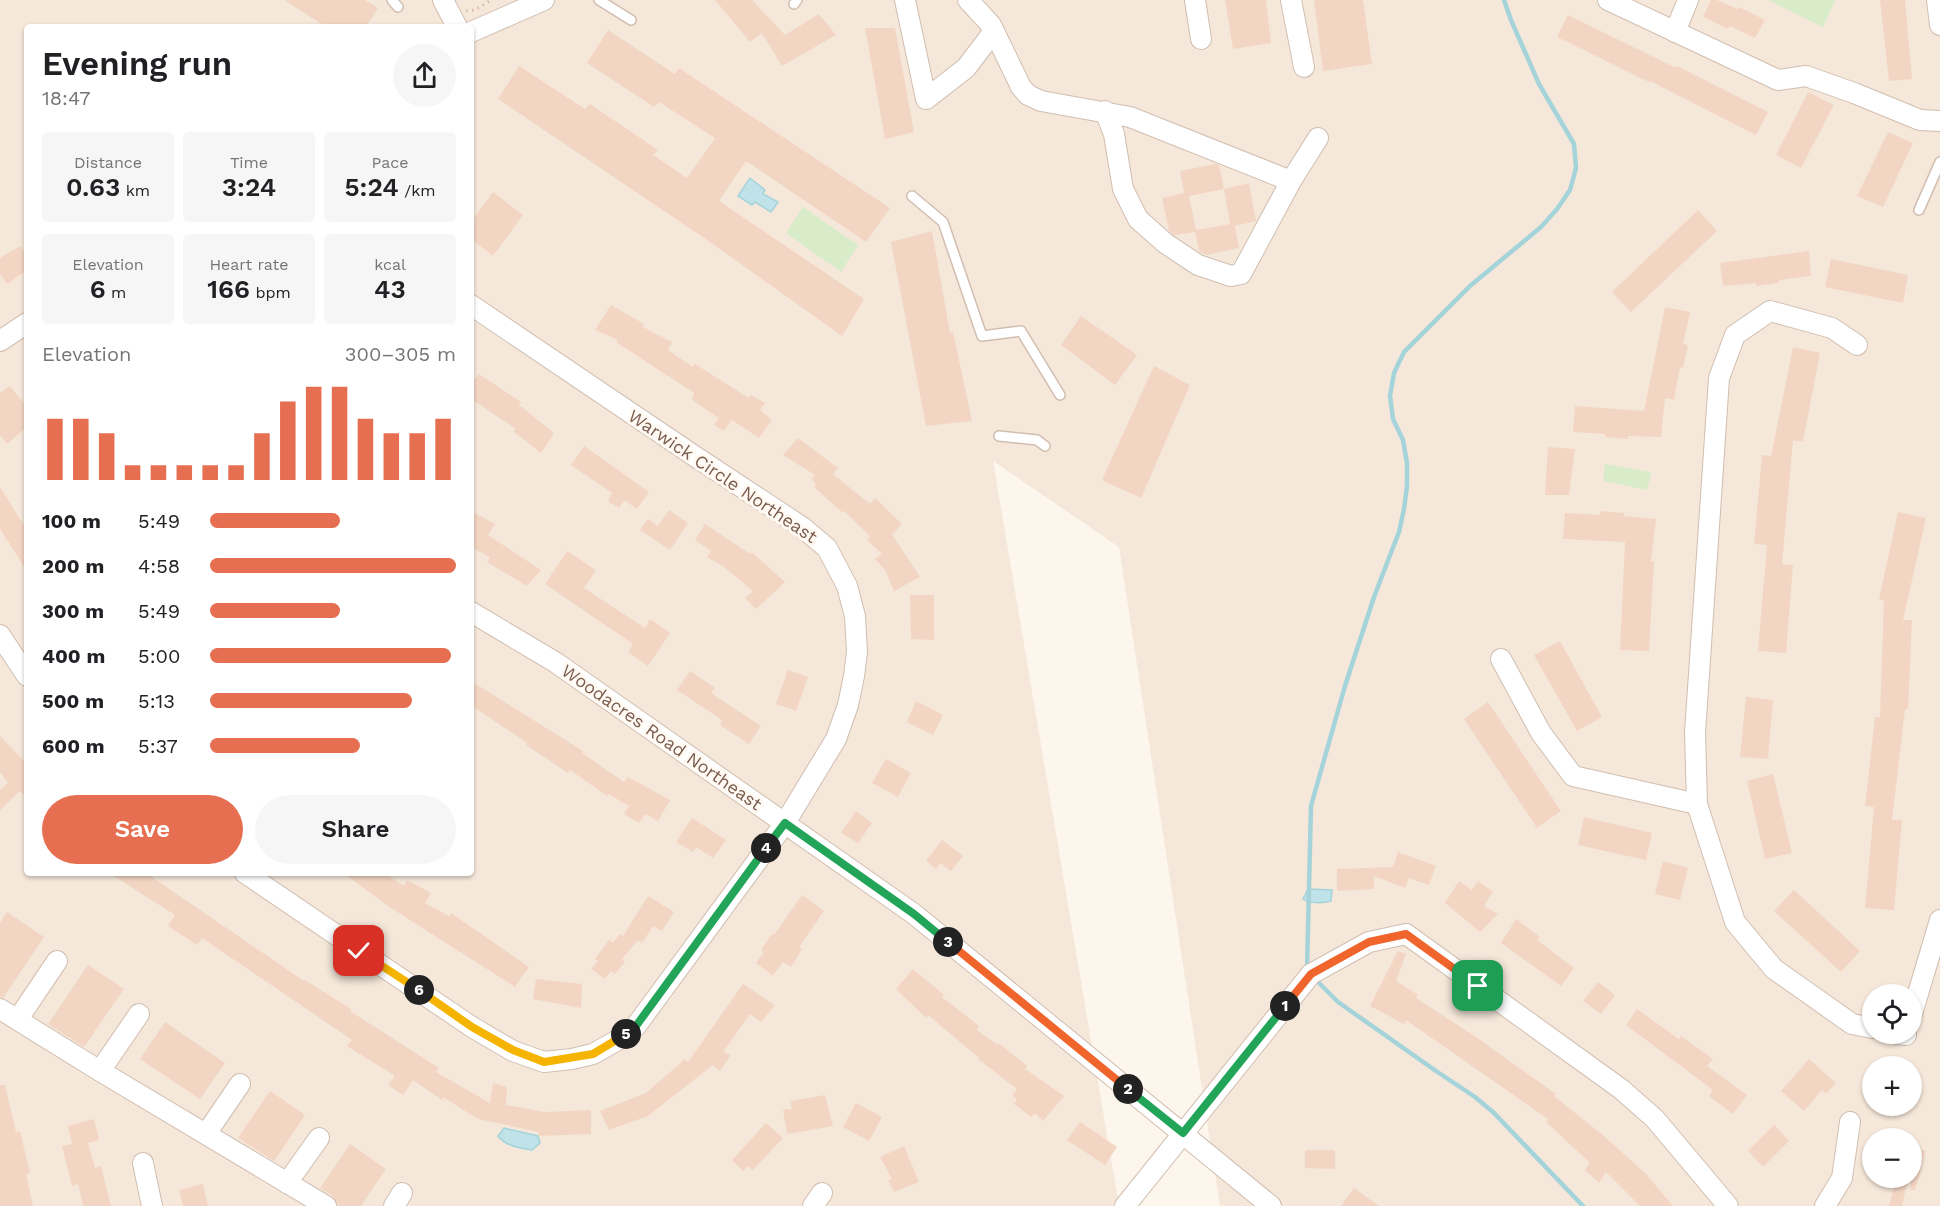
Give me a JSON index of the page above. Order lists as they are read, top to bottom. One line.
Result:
{"streets":{"street":["Warwick Circle Northeast","Woodacres Road Northeast"]},"crossings":[["Warwick Circle Northeast","Woodacres Road Northeast"]],"page":{"heading":["Evening run","18:47"],"stats":[["Distance","0.63 km"],["Time","3:24"],["Pace","5:24 /km"],["Elevation","6 m"],["Heart rate","166 bpm"],["kcal","43"]],"chart":["Elevation","300–305 m"],"list":[{"name":"100 m","note":"5:49"},{"name":"200 m","note":"4:58"},{"name":"300 m","note":"5:49"},{"name":"400 m","note":"5:00"},{"name":"500 m","note":"5:13"},{"name":"600 m","note":"5:37"}],"buttons":["Save","Share"],"pins":["4","3","6","1","5","2"],"map_buttons":["+","−"]}}
